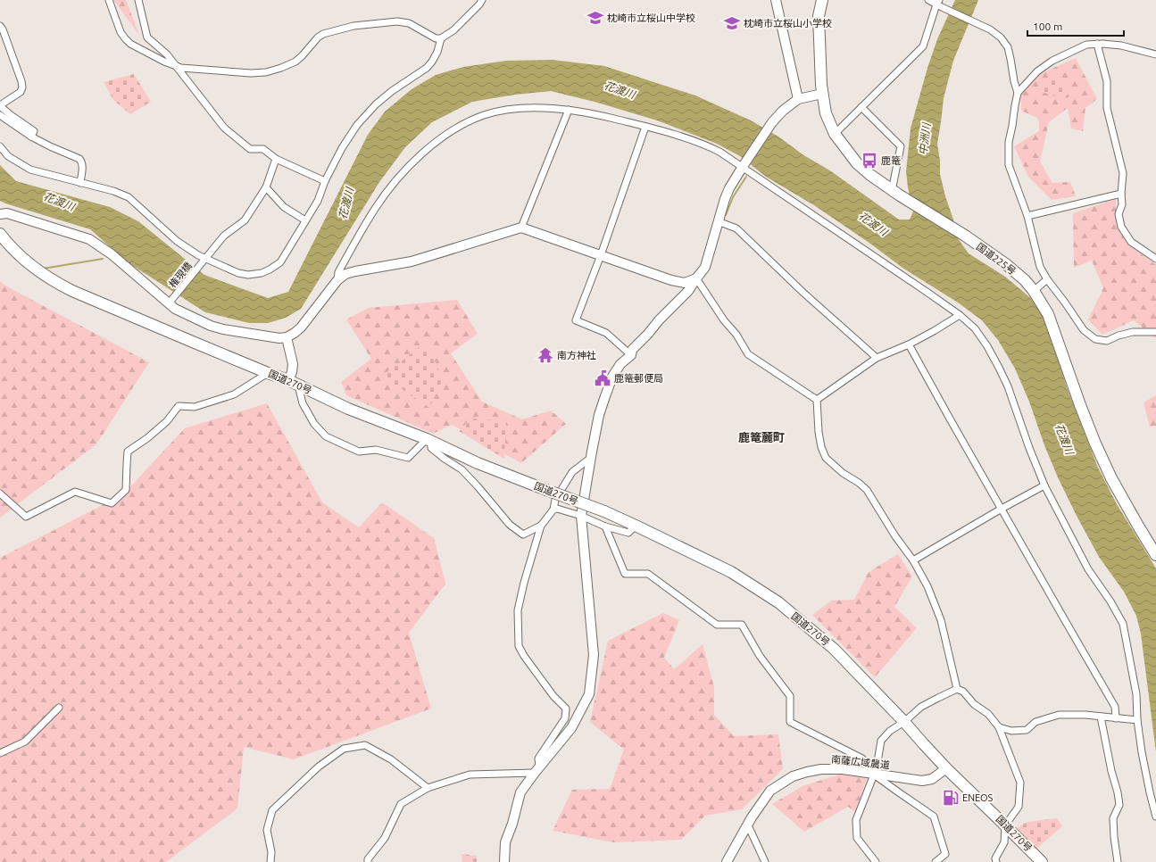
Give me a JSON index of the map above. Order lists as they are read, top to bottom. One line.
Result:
{"streets":{"highway":["国道225号","国道270号"],"street":["権現橋","南薩広域農道"]},"crossings":[["国道270号","南薩広域農道"]],"districts":["鹿篭麓町"],"water":["花渡川","中洲川"],"places":{"school or university":["枕崎市立桜山中学校","枕崎市立桜山小学校"],"bus stop":["鹿篭"],"temple":["南方神社"],"public building":["鹿篭郵便局"],"fuel station":["ENEOS"]},"scale_bar":"100 m"}
